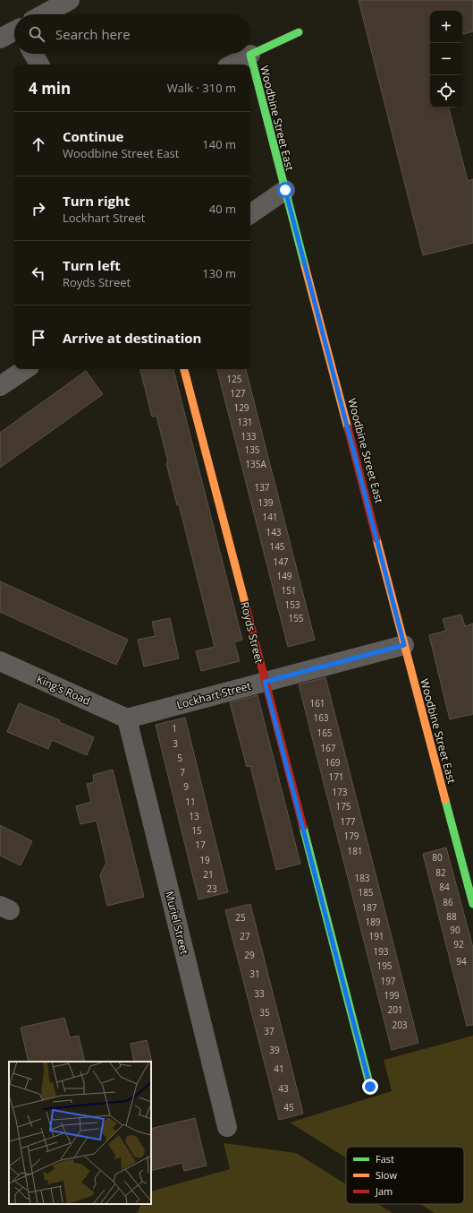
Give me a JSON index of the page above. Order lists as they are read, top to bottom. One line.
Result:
{"streets":{"street":["Woodbine Street East","Royds Street","King's Road","Lockhart Street","Muriel Street"]},"crossings":[["Woodbine Street East","Lockhart Street"],["Royds Street","Lockhart Street"],["King's Road","Lockhart Street"],["King's Road","Muriel Street"],["Lockhart Street","Muriel Street"]],"house_numbers":["125","127","129","131","133","135","135A","137","139","141","143","145","147","149","151","153","155","161","163","1","165","3","167","5","169","7","171","9","173","11","175","13","177","15","179","17","181","80","19","82","21","183","84","23","185","86","187","88","25","189","90","27","191","92","193","29","94","195","31","197","33","199","201","35","203","37","39","41","43","45"],"legend":["Fast","Slow","Jam"],"page":{"map_buttons":["+","−"],"search":"Search here","heading":["4 min","Walk · 310 m"],"list":[["Continue","Woodbine Street East","140 m"],["Turn right","Lockhart Street","40 m"],["Turn left","Royds Street","130 m"],"Arrive at destination"]}}
